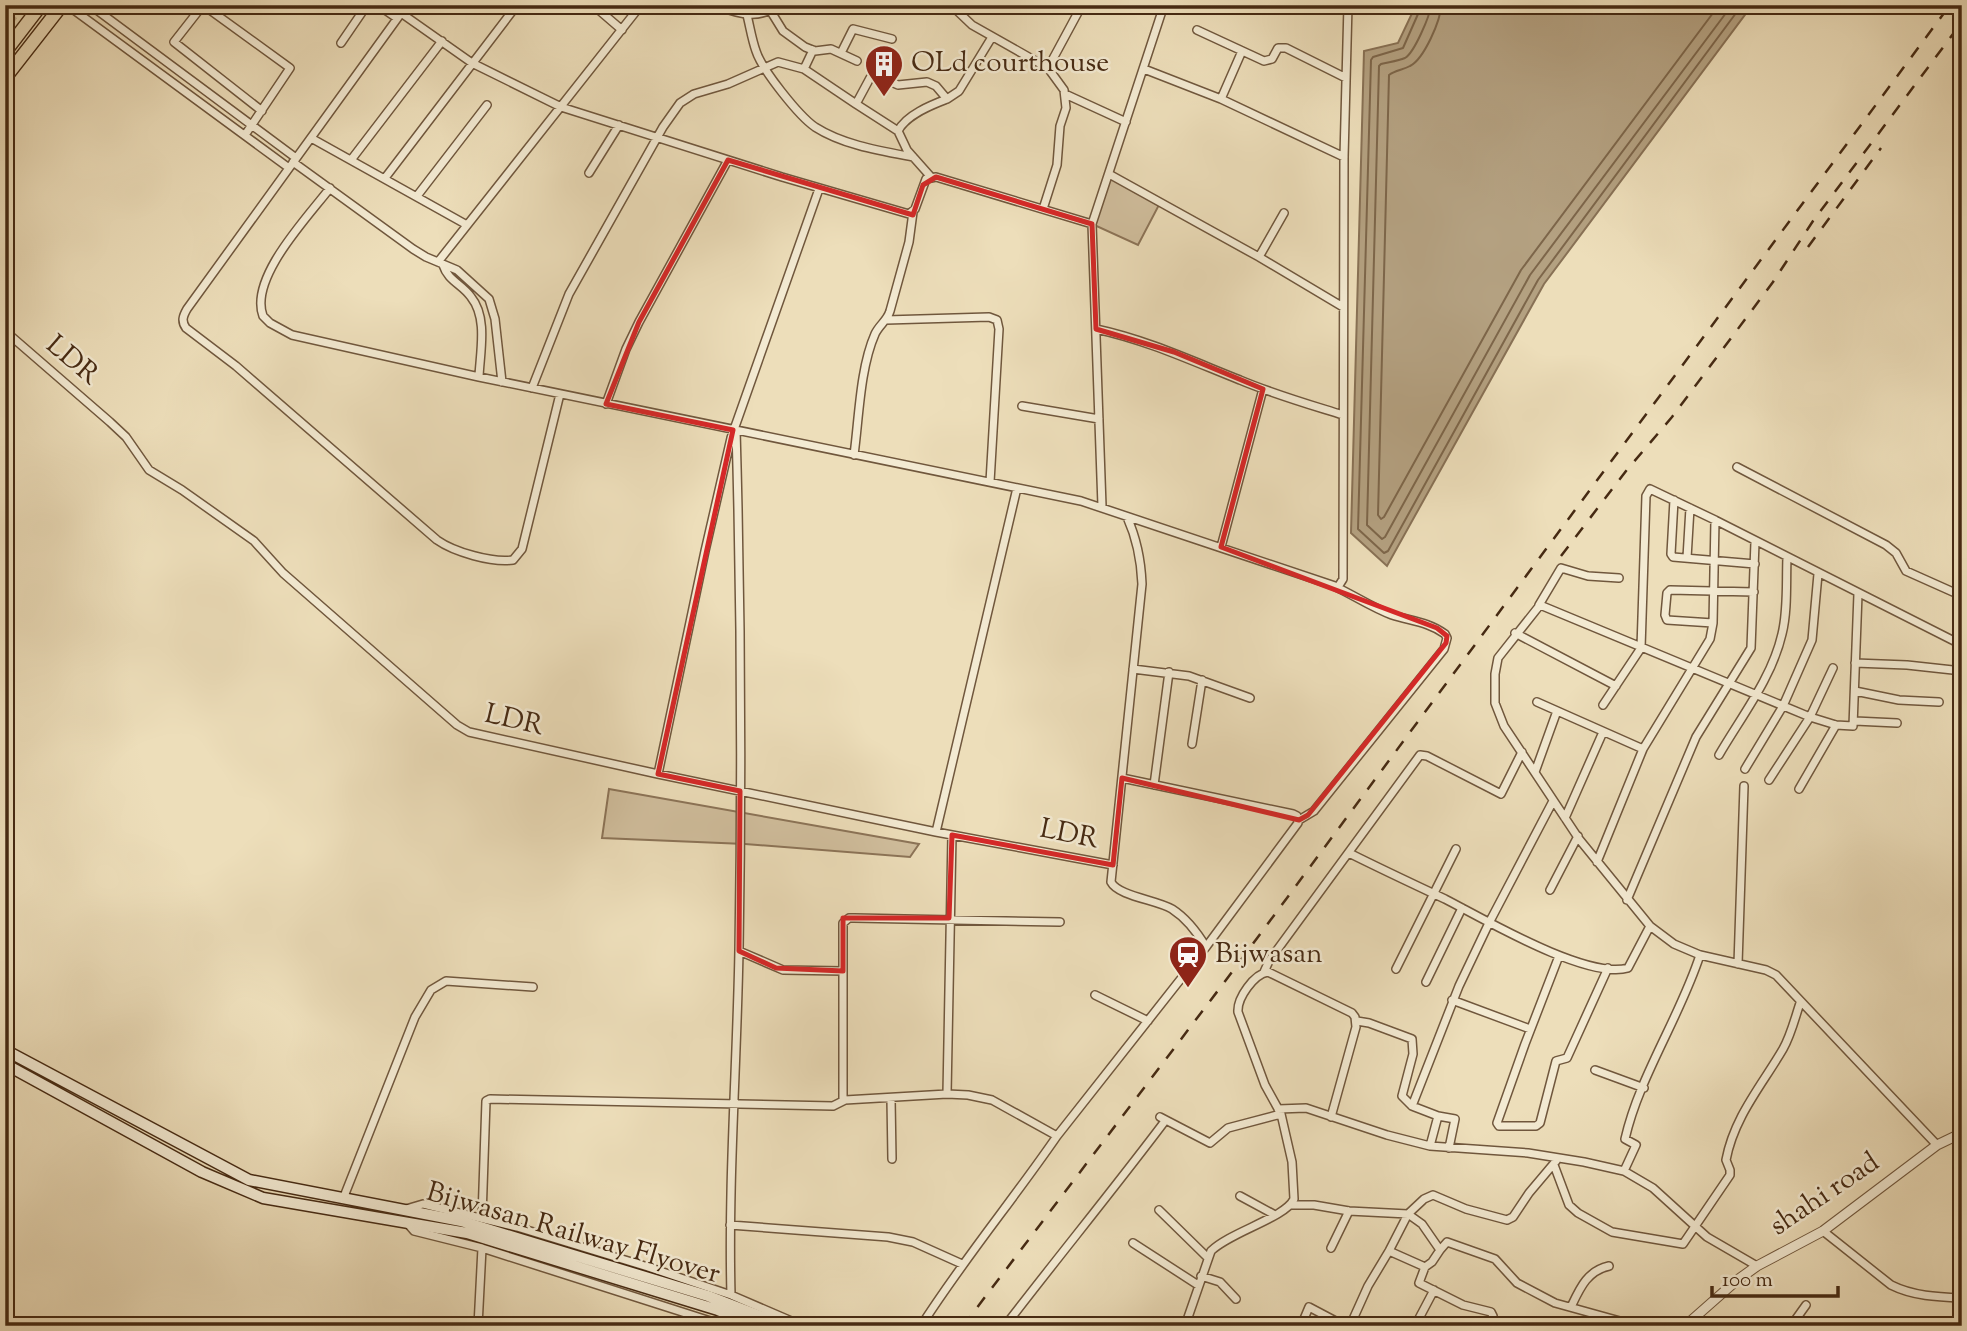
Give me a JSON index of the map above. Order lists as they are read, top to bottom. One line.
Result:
{"streets":{"main road":["Bijwasan Railway Flyover"],"street":["LDR","shahi road"]},"places":{"building":["OLd courthouse"],"station":["Bijwasan"]},"scale_bar":"100 m"}
